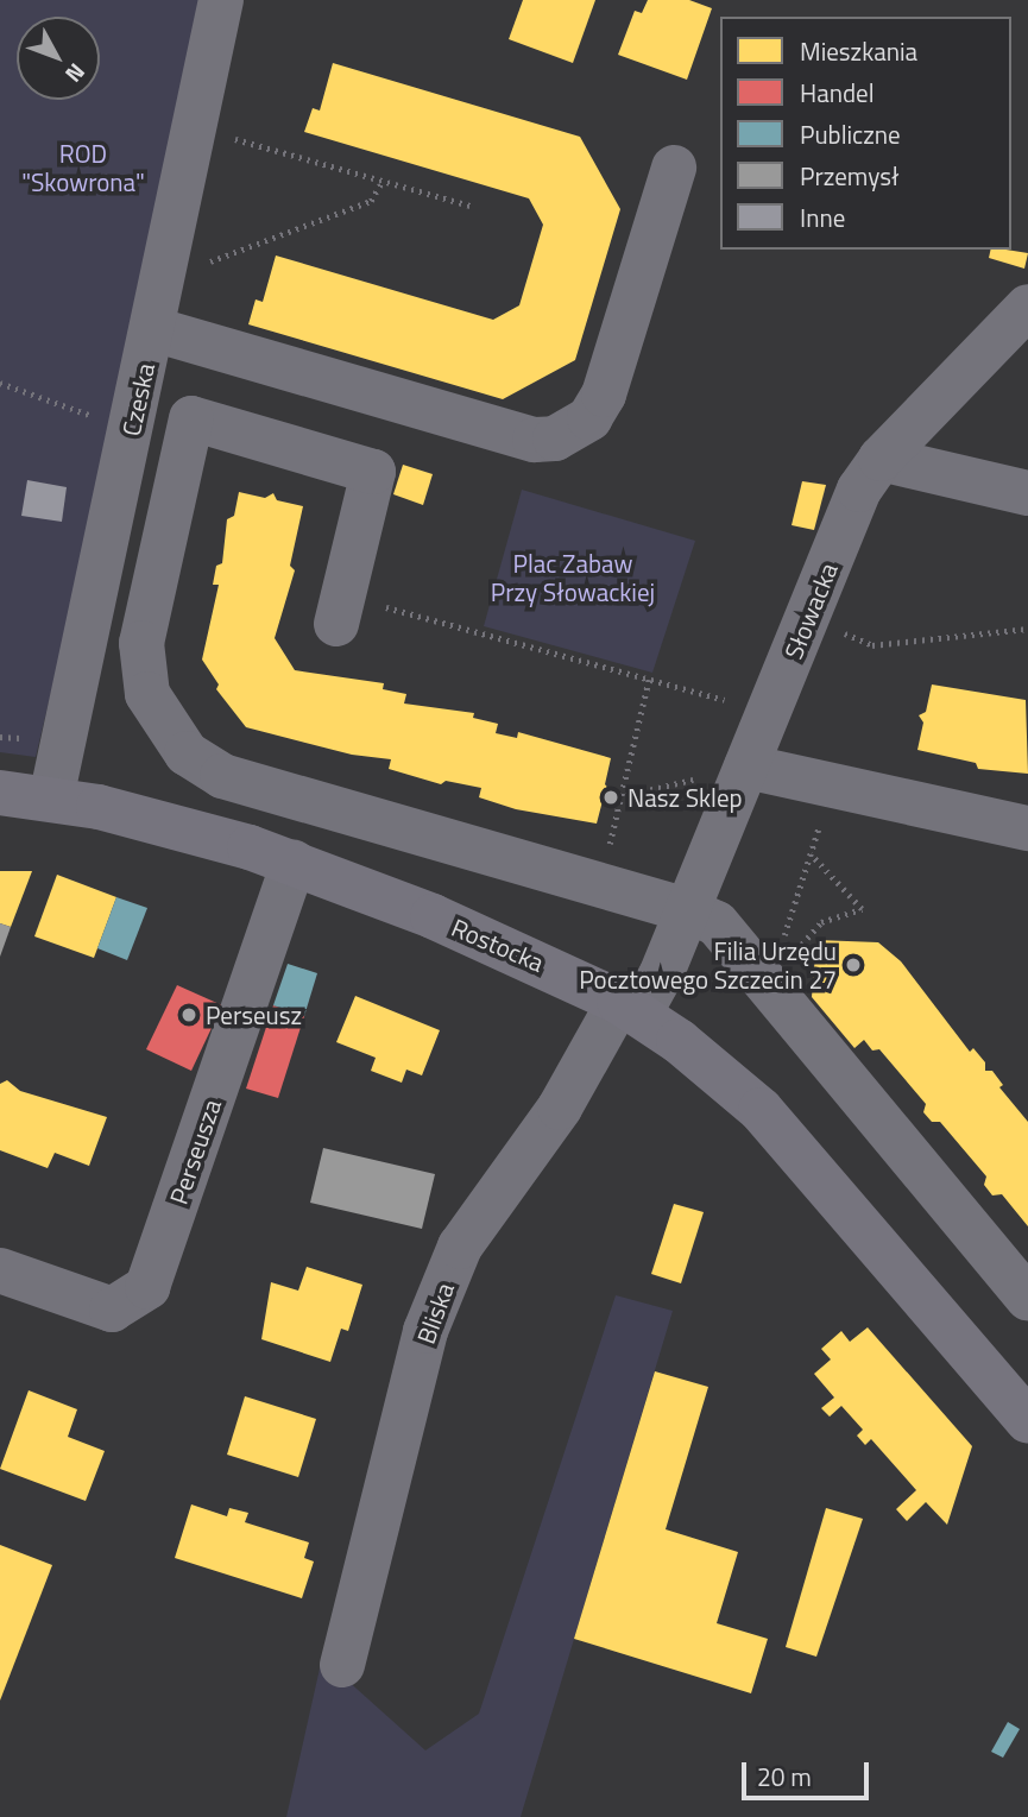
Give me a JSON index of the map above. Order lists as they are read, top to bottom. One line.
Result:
{"streets":{"street":["Czeska","Słowacka","Rostocka","Perseusza","Bliska"]},"crossings":[["Czeska","Rostocka"],["Słowacka","Rostocka"],["Słowacka","Bliska"],["Rostocka","Perseusza"],["Rostocka","Bliska"]],"parks":["ROD \"Skowrona\"","Plac Zabaw Przy Słowackiej"],"places":["Nasz Sklep","Filia Urzędu Pocztowego Szczecin 27","Perseusz"],"legend":["Mieszkania","Handel","Publiczne","Przemysł","Inne"],"scale_bar":"20 m","north":"bottom right"}
